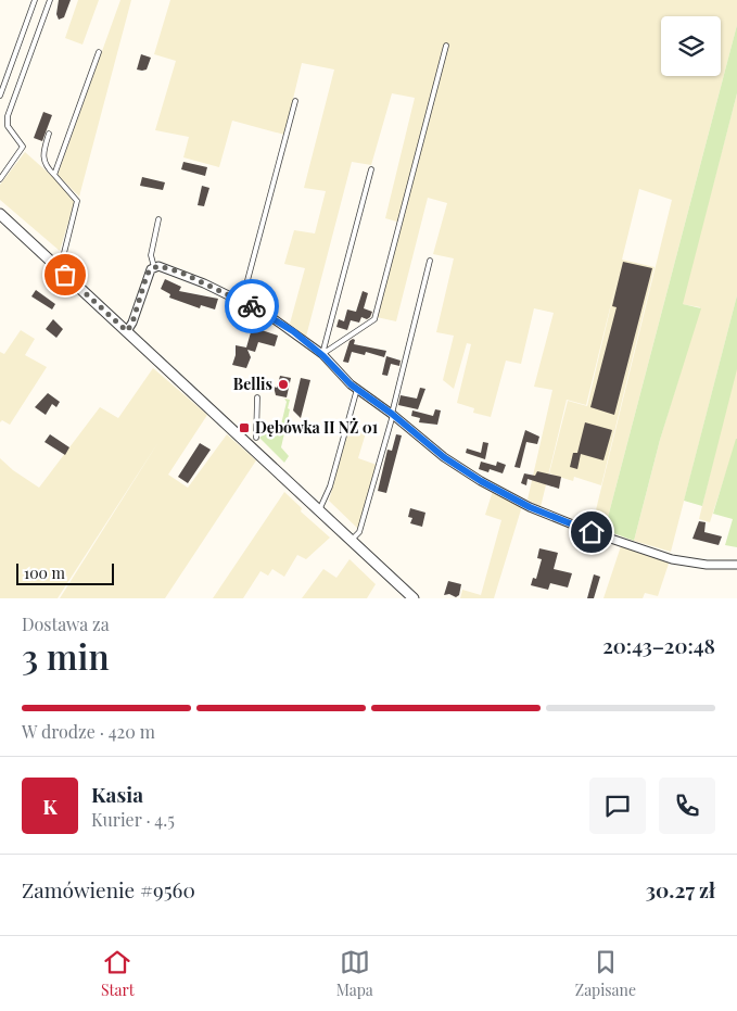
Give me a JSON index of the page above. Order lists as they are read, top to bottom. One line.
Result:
{"places":{"other":["Bellis"],"transit":["Dębówka II NŻ 01"]},"scale_bar":"100 m","page":{"scale":"100 m","heading":["3 min","Dostawa za","20:43–20:48"],"panel":["Kasia","Kurier · 4.5","Zamówienie #9560","30.27 zł"],"bar":"W drodze · 420 m","round":"K","tabs":["Start","Mapa","Zapisane"]}}
